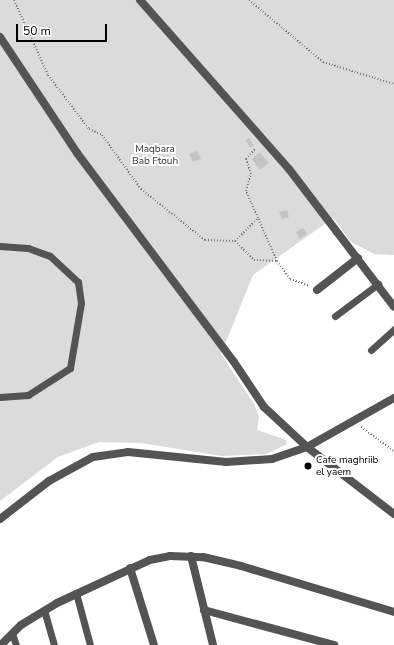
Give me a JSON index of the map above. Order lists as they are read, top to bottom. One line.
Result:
{"parks":["Maqbara Bab Ftouh"],"places":["Cafe maghriib el yaem"],"scale_bar":"50 m"}
